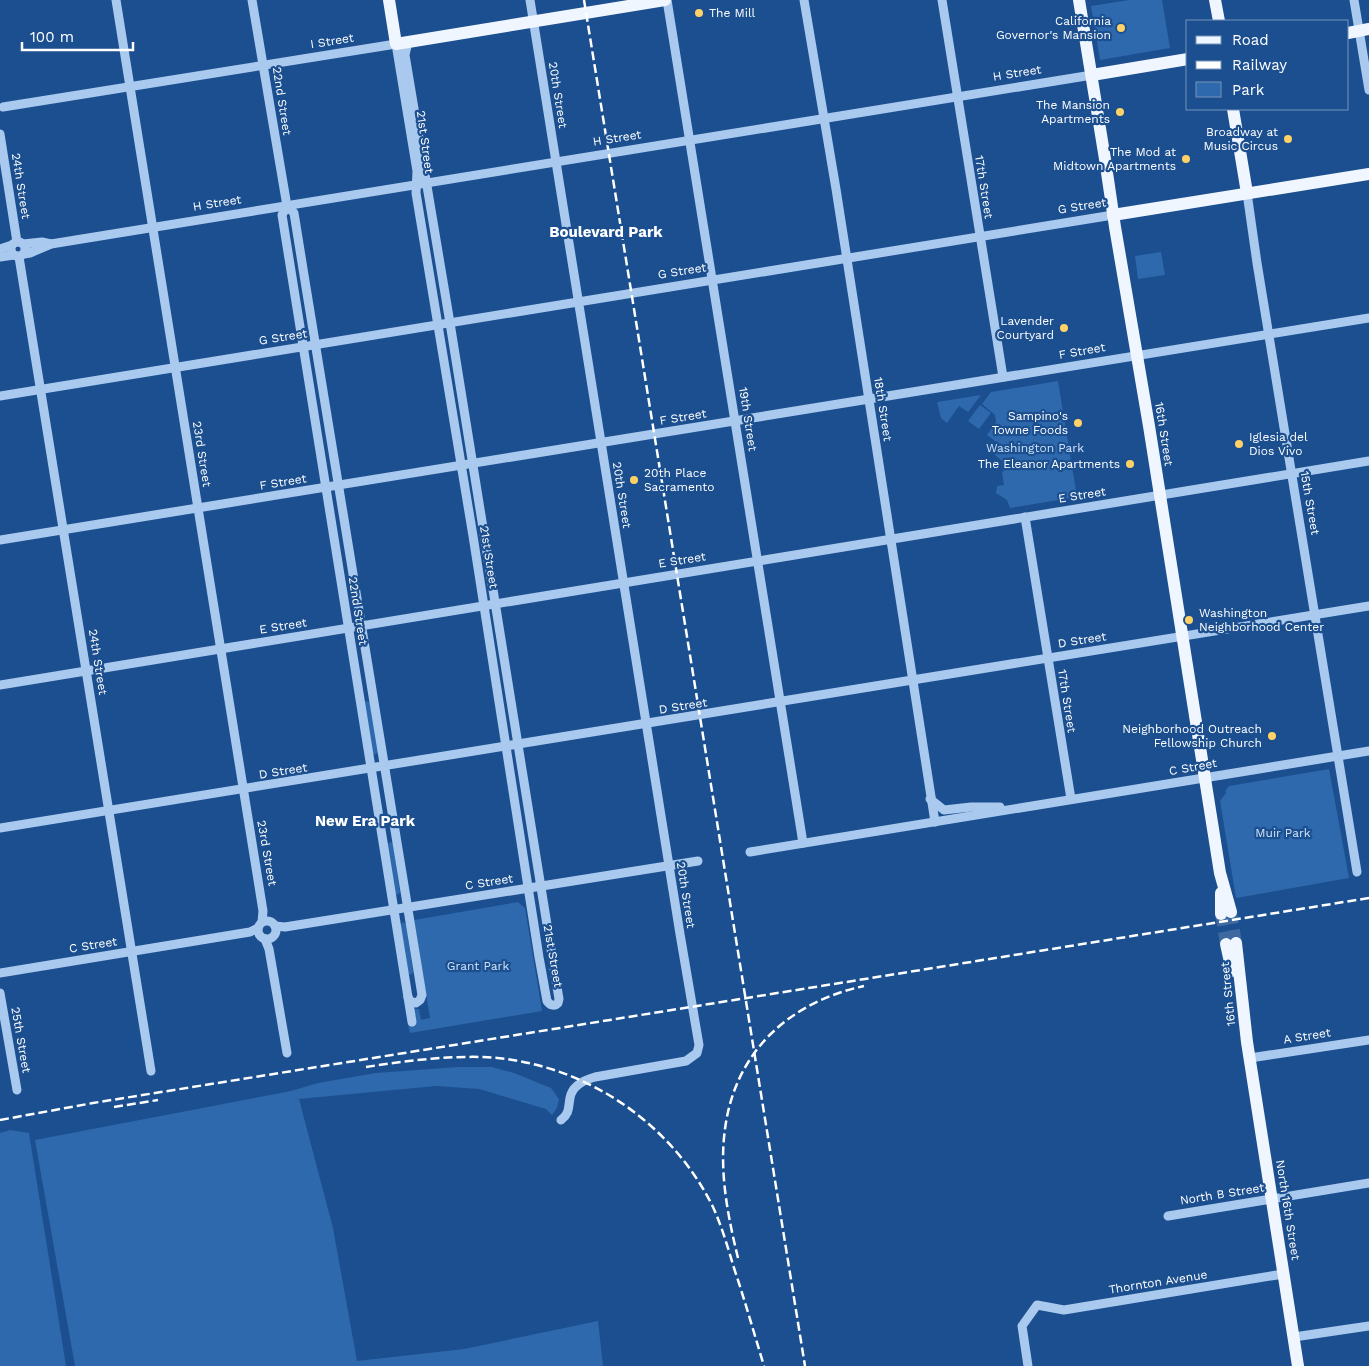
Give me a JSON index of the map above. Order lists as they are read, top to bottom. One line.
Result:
{"streets":{"main road":["I Street","H Street","21st Street","G Street","16th Street","15th Street","North 16th Street"],"street":["20th Street","22nd Street","24th Street","17th Street","F Street","18th Street","19th Street","23rd Street","E Street","D Street","C Street","A Street","25th Street","North B Street","Thornton Avenue"]},"crossings":[["I Street","20th Street"],["I Street","22nd Street"],["I Street","21st Street"],["I Street","19th Street"],["I Street","23rd Street"],["H Street","20th Street"],["H Street","22nd Street"],["H Street","21st Street"],["H Street","24th Street"],["H Street","17th Street"],["H Street","18th Street"],["H Street","19th Street"],["H Street","16th Street"],["H Street","23rd Street"],["20th Street","G Street"],["20th Street","F Street"],["20th Street","E Street"],["20th Street","D Street"],["20th Street","C Street"],["22nd Street","G Street"],["22nd Street","F Street"],["22nd Street","E Street"],["22nd Street","D Street"],["22nd Street","C Street"],["21st Street","G Street"],["21st Street","F Street"],["21st Street","E Street"],["21st Street","D Street"],["21st Street","C Street"],["24th Street","G Street"],["24th Street","F Street"],["24th Street","E Street"],["24th Street","D Street"],["24th Street","C Street"],["17th Street","G Street"],["17th Street","F Street"],["17th Street","E Street"],["17th Street","D Street"],["17th Street","C Street"],["G Street","18th Street"],["G Street","19th Street"],["G Street","16th Street"],["G Street","23rd Street"],["G Street","15th Street"],["F Street","18th Street"],["F Street","19th Street"],["F Street","16th Street"],["F Street","23rd Street"],["F Street","15th Street"],["18th Street","E Street"],["18th Street","D Street"],["18th Street","C Street"],["19th Street","E Street"],["19th Street","D Street"],["19th Street","C Street"],["16th Street","E Street"],["16th Street","D Street"],["16th Street","C Street"],["16th Street","A Street"],["16th Street","North 16th Street"],["23rd Street","E Street"],["23rd Street","D Street"],["23rd Street","C Street"],["E Street","15th Street"],["15th Street","D Street"],["15th Street","C Street"],["A Street","North 16th Street"],["North B Street","North 16th Street"],["North 16th Street","Thornton Avenue"]],"districts":["Boulevard Park","New Era Park"],"parks":["Washington Park","Muir Park","Grant Park"],"places":["The Mill","California Governor's Mansion","The Mansion Apartments","Broadway at Music Circus","The Mod at Midtown Apartments","Lavender Courtyard","Sampino's Towne Foods","Iglesia del Dios Vivo","The Eleanor Apartments","20th Place Sacramento","Washington Neighborhood Center","Neighborhood Outreach Fellowship Church"],"legend":["Road","Railway","Park"],"scale_bar":"100 m"}
